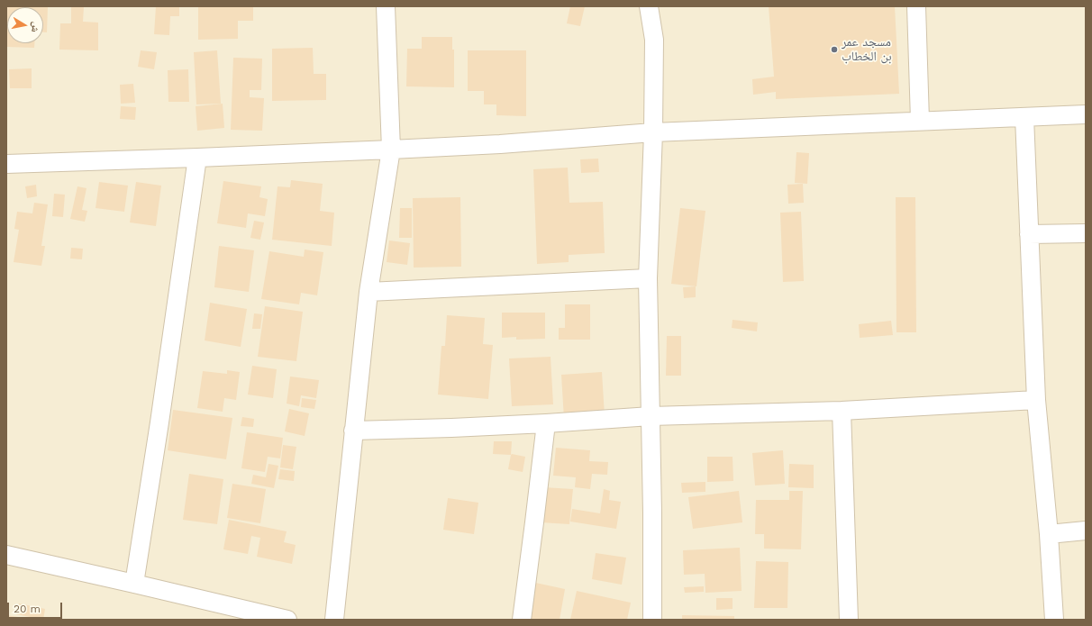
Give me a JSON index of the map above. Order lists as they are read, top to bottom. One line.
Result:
{"places":["مسجد عمر بن الخطاب"],"scale_bar":"20 m","north":"right"}
